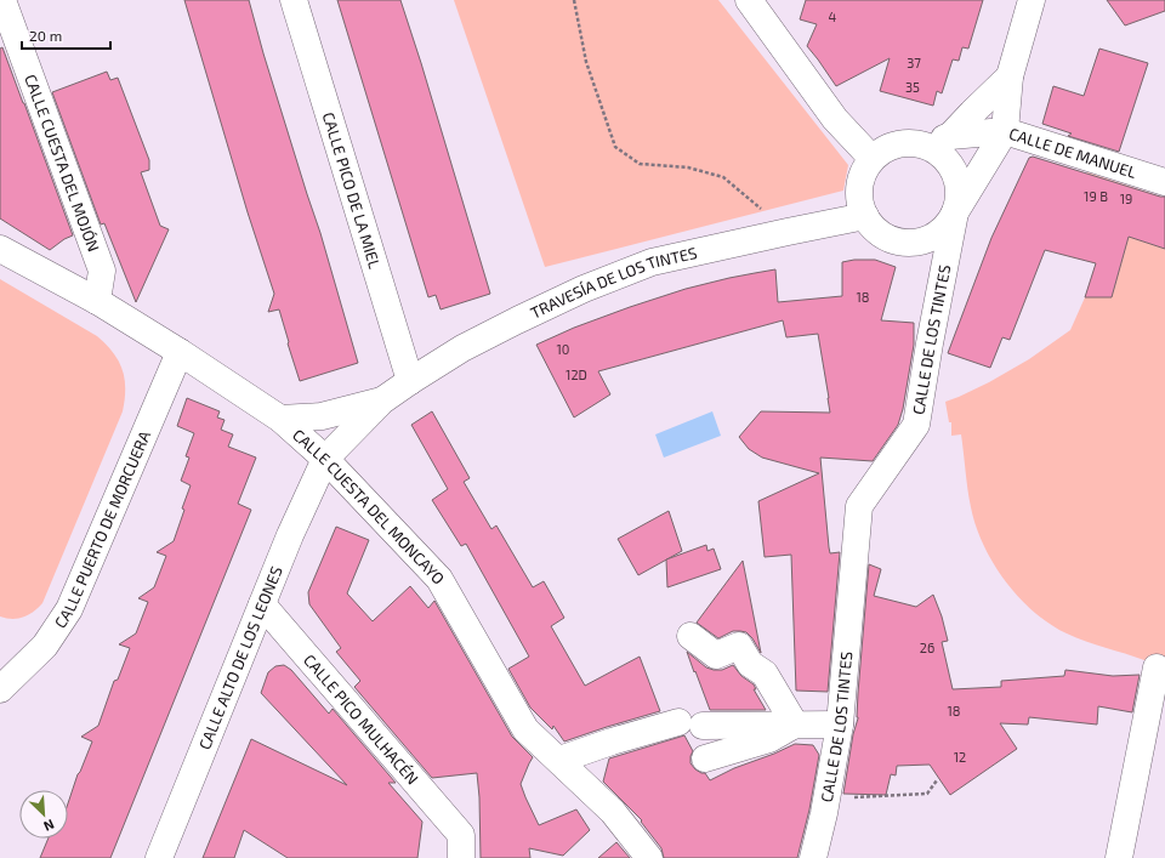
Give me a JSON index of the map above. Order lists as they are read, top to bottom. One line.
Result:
{"streets":{"street":["CALLE DE MANUEL","CALLE CUESTA DEL MOJÓN","CALLE PICO DE LA MIEL","TRAVESÍA DE LOS TINTES","CALLE DE LOS TINTES","CALLE CUESTA DEL MONCAYO","CALLE PUERTO DE MORCUERA","CALLE ALTO DE LOS LEONES","CALLE PICO MULHACÉN"]},"crossings":[["CALLE DE MANUEL","CALLE DE LOS TINTES"],["CALLE CUESTA DEL MOJÓN","CALLE CUESTA DEL MONCAYO"],["CALLE PICO DE LA MIEL","TRAVESÍA DE LOS TINTES"],["TRAVESÍA DE LOS TINTES","CALLE DE LOS TINTES"],["TRAVESÍA DE LOS TINTES","CALLE CUESTA DEL MONCAYO"],["TRAVESÍA DE LOS TINTES","CALLE ALTO DE LOS LEONES"],["CALLE CUESTA DEL MONCAYO","CALLE PUERTO DE MORCUERA"],["CALLE CUESTA DEL MONCAYO","CALLE ALTO DE LOS LEONES"],["CALLE ALTO DE LOS LEONES","CALLE PICO MULHACÉN"]],"house_numbers":["4","37","35","19 B","19","18","10","12D","26","18","12"],"scale_bar":"20 m","north":"bottom right"}
